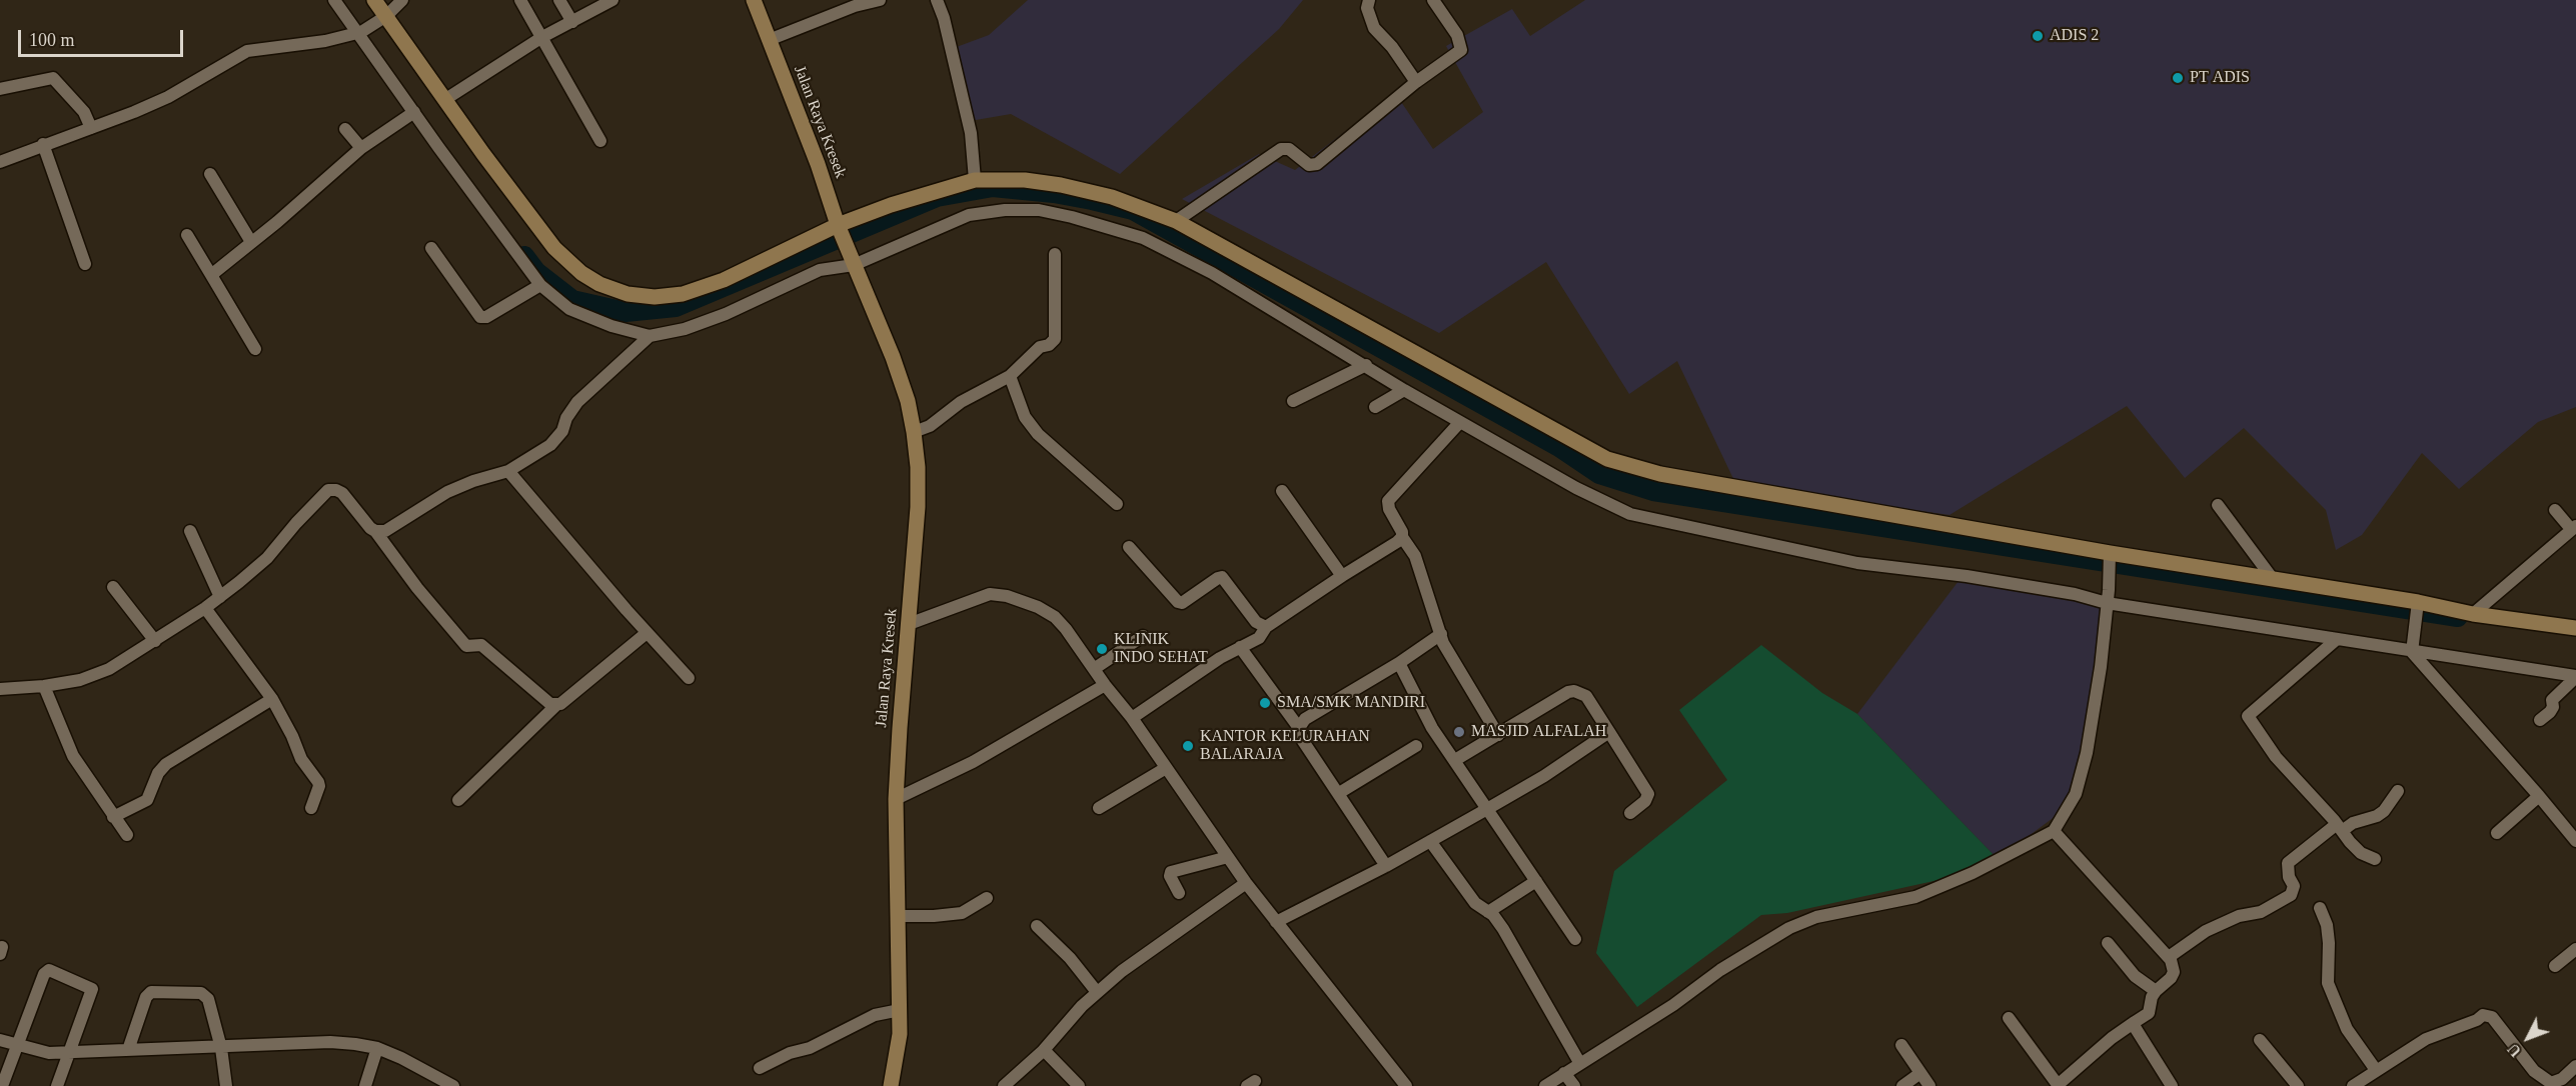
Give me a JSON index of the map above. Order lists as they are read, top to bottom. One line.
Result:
{"streets":{"street":["Jalan Raya Kresek"]},"places":["ADIS 2","PT ADIS","KLINIK INDO SEHAT","SMA/SMK MANDIRI","MASJID ALFALAH","KANTOR KELURAHAN BALARAJA"],"scale_bar":"100 m","north":"bottom left"}
